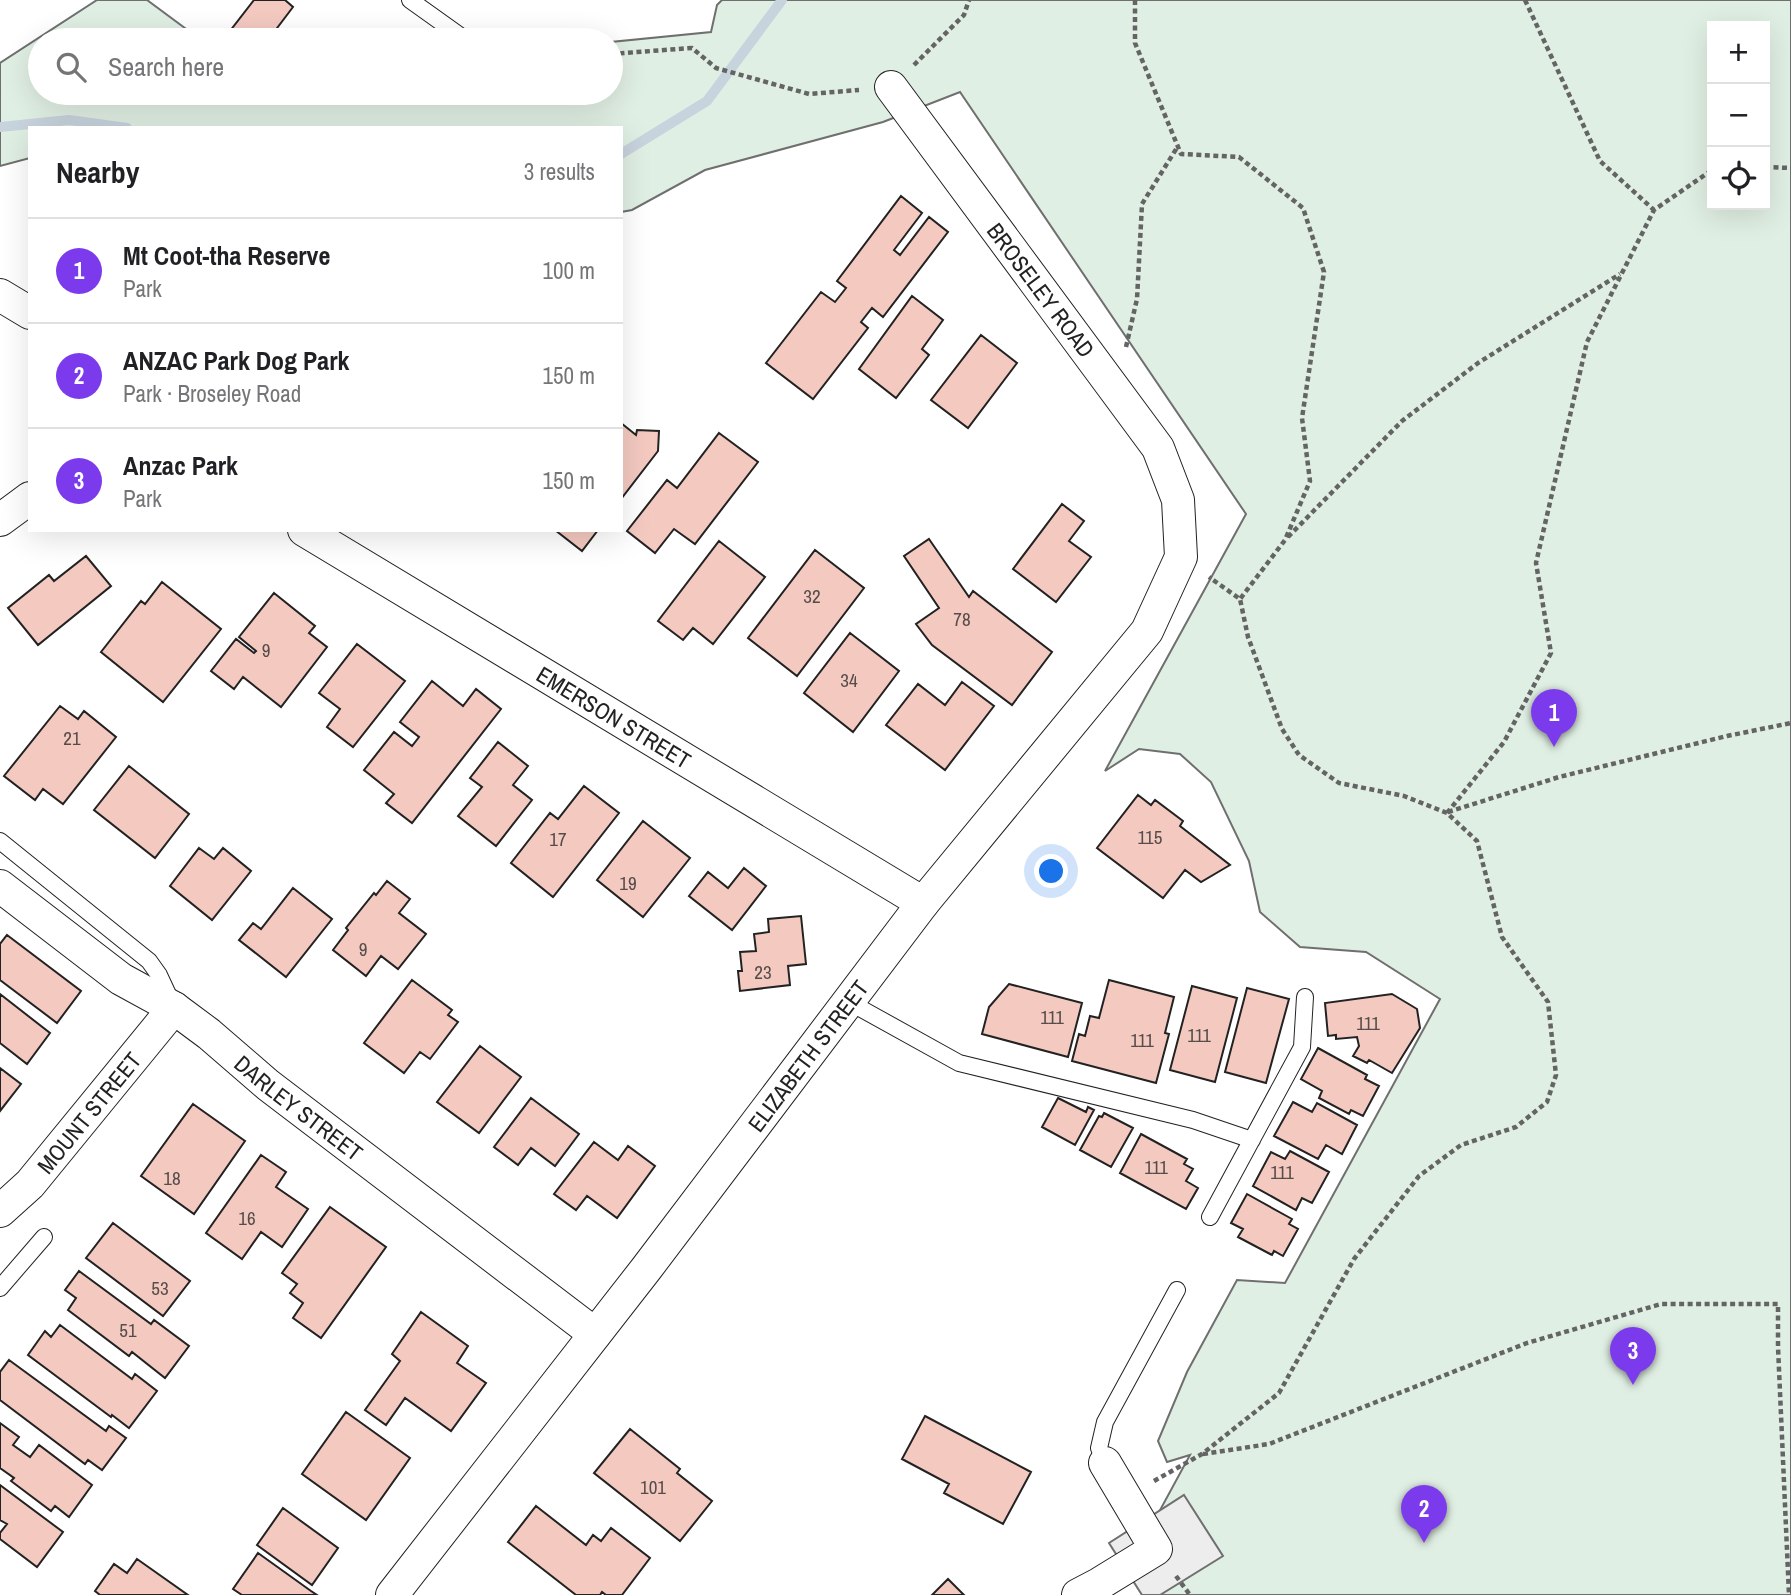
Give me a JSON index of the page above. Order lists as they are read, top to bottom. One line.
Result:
{"streets":{"street":["BROSELEY ROAD","EMERSON STREET","ELIZABETH STREET","DARLEY STREET","MOUNT STREET"]},"crossings":[["BROSELEY ROAD","ELIZABETH STREET"],["EMERSON STREET","ELIZABETH STREET"],["ELIZABETH STREET","DARLEY STREET"],["DARLEY STREET","MOUNT STREET"]],"house_numbers":["32","78","9","34","21","115","17","19","9","23","111","111","111","111","111","111","18","16","53","51","101"],"page":{"map_buttons":["+","−"],"search":"Search here","heading":["Nearby","3 results"],"list":[{"mark":"1","name":"Mt Coot-tha Reserve","note":"Park","value":"100 m"},{"mark":"2","name":"ANZAC Park Dog Park","note":"Park · Broseley Road","value":"150 m"},{"mark":"3","name":"Anzac Park","note":"Park","value":"150 m"}],"pins":["1","3","2"]}}
